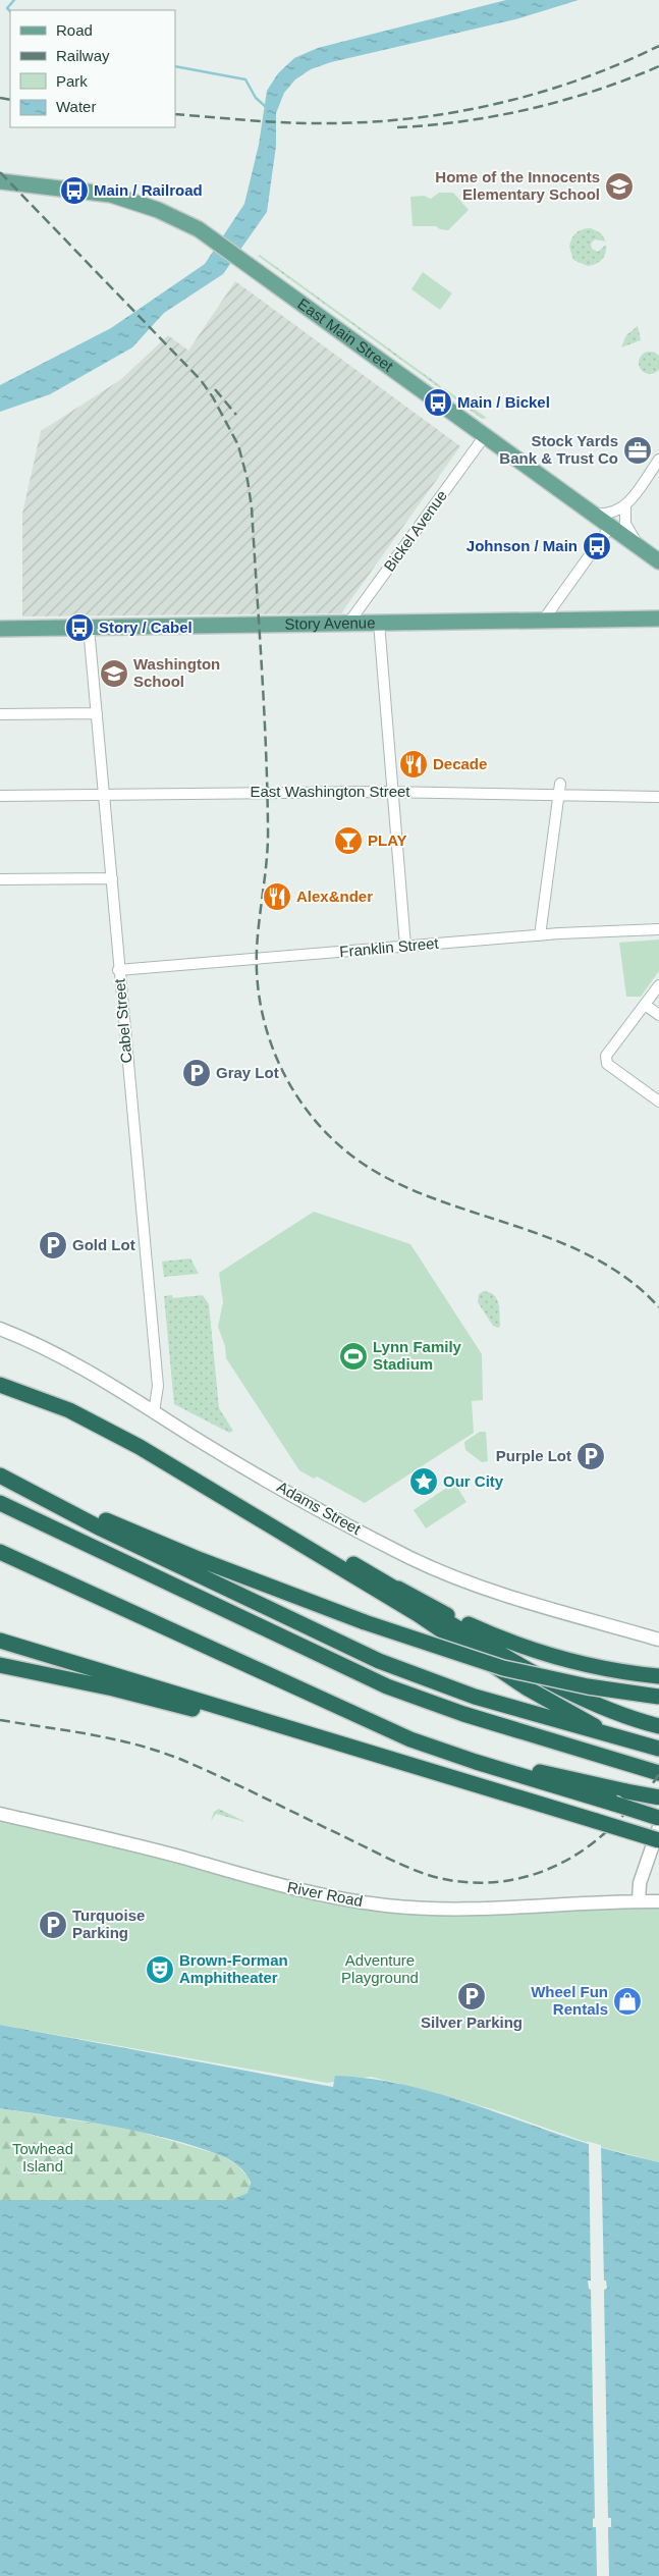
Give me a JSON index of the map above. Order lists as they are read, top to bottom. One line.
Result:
{"streets":{"main road":["East Main Street","Story Avenue"],"street":["Bickel Avenue","East Washington Street","Franklin Street","Cabel Street","Adams Street","River Road"]},"crossings":[["East Main Street","Bickel Avenue"],["Bickel Avenue","Story Avenue"],["Story Avenue","Cabel Street"],["East Washington Street","Cabel Street"],["Franklin Street","Cabel Street"],["Cabel Street","Adams Street"]],"parks":["Adventure Playground","Towhead Island"],"places":{"school or university":["Home of the Innocents Elementary School","Washington School"],"bus stop":["Main / Railroad","Main / Bickel","Johnson / Main","Story / Cabel"],"office":["Stock Yards Bank & Trust Co"],"restaurant":["Decade","Alex&nder"],"bar":["PLAY"],"parking":["Gray Lot","Gold Lot","Purple Lot","Turquoise Parking","Silver Parking"],"sports":["Lynn Family Stadium"],"place":["Our City"],"theatre":["Brown-Forman Amphitheater"],"shop":["Wheel Fun Rentals"]},"legend":["Road","Railway","Park","Water"]}
